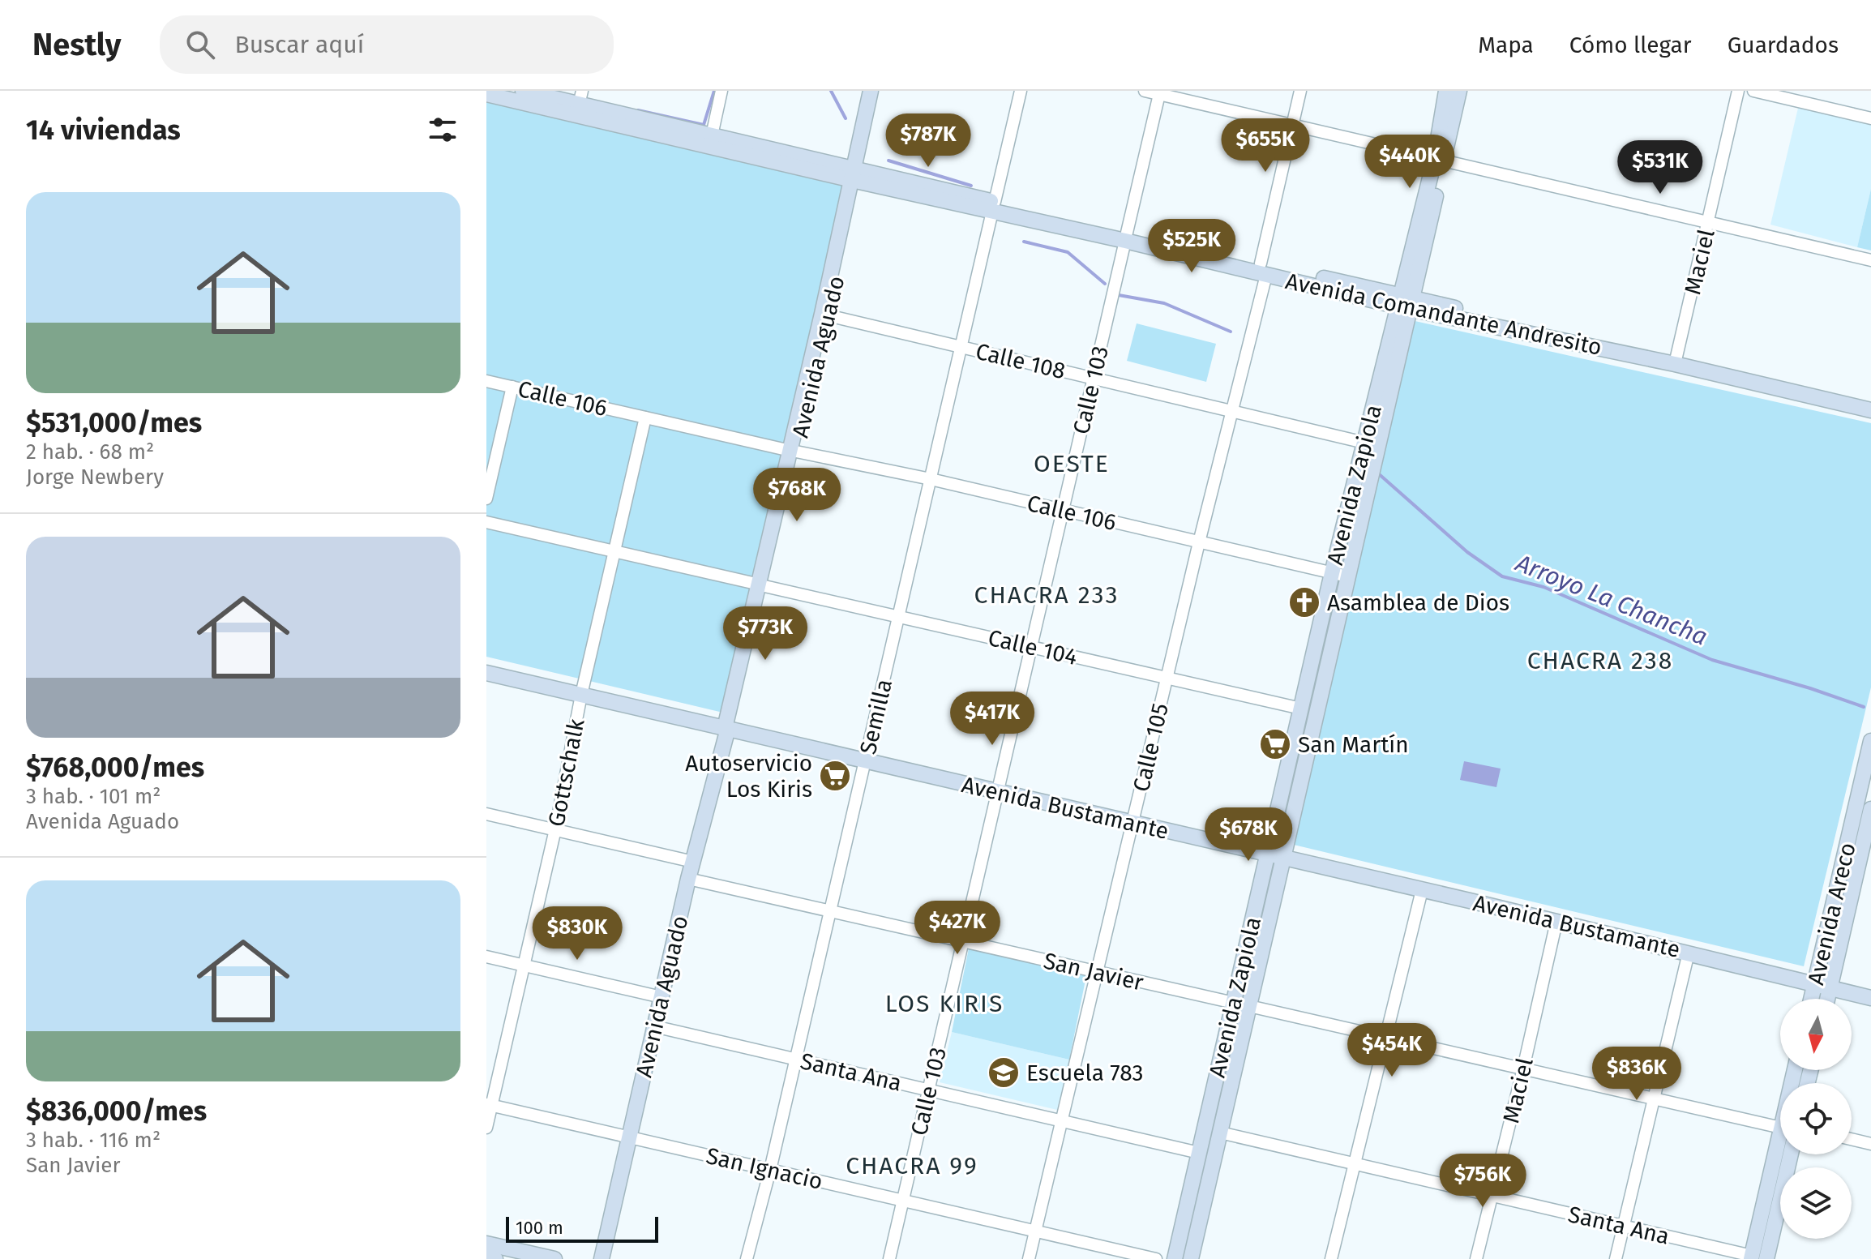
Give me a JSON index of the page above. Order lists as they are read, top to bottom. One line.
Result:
{"streets":{"main road":["Avenida Comandante Andresito","Avenida Aguado","Avenida Zapiola","Avenida Bustamante","Avenida Areco"],"street":["Maciel","Calle 108","Calle 103","Calle 106","Calle 104","Semilla","Calle 105","Gottschalk","San Javier","Santa Ana","San Ignacio"]},"crossings":[["Maciel","Avenida Comandante Andresito"],["Maciel","Avenida Bustamante"],["Maciel","Santa Ana"],["Avenida Comandante Andresito","Avenida Aguado"],["Avenida Comandante Andresito","Calle 103"],["Avenida Comandante Andresito","Avenida Zapiola"],["Avenida Comandante Andresito","Semilla"],["Avenida Comandante Andresito","Calle 105"],["Avenida Aguado","Calle 108"],["Avenida Aguado","Calle 106"],["Avenida Aguado","Calle 104"],["Avenida Aguado","Avenida Bustamante"],["Avenida Aguado","San Javier"],["Avenida Aguado","Santa Ana"],["Avenida Aguado","San Ignacio"],["Calle 108","Calle 103"],["Calle 108","Avenida Zapiola"],["Calle 108","Semilla"],["Calle 108","Calle 105"],["Calle 103","Calle 106"],["Calle 103","Calle 104"],["Calle 103","Avenida Bustamante"],["Calle 103","San Javier"],["Calle 103","Santa Ana"],["Calle 103","San Ignacio"],["Calle 106","Avenida Zapiola"],["Calle 106","Semilla"],["Calle 106","Calle 105"],["Calle 106","Gottschalk"],["Avenida Zapiola","Calle 104"],["Avenida Zapiola","Avenida Bustamante"],["Avenida Zapiola","San Javier"],["Avenida Zapiola","Santa Ana"],["Calle 104","Semilla"],["Calle 104","Calle 105"],["Calle 104","Gottschalk"],["Semilla","Avenida Bustamante"],["Semilla","San Javier"],["Semilla","Santa Ana"],["Semilla","San Ignacio"],["Calle 105","Avenida Bustamante"],["Calle 105","San Javier"],["Calle 105","Santa Ana"],["Calle 105","San Ignacio"],["Gottschalk","Avenida Bustamante"],["Gottschalk","San Ignacio"],["Avenida Bustamante","Avenida Areco"]],"districts":["OESTE","CHACRA 233","CHACRA 238","LOS KIRIS","CHACRA 99"],"water":["Arroyo La Chancha"],"places":{"church":["Asamblea de Dios"],"supermarket":["San Martín","Autoservicio Los Kiris"],"school or university":["Escuela 783"]},"scale_bar":"100 m","north":"bottom","page":{"header":"Nestly","search":"Buscar aquí","nav":["Mapa","Cómo llegar","Guardados"],"heading":"14 viviendas","price":["$787K","$655K","$440K","$531K","$525K","$768K","$773K","$417K","$678K","$427K","$830K","$454K","$836K","$756K"],"list":[{"name":"$531,000/mes","note":"2 hab. · 68 m² · Jorge Newbery"},{"name":"$768,000/mes","note":"3 hab. · 101 m² · Avenida Aguado"},{"name":"$836,000/mes","note":"3 hab. · 116 m² · San Javier"}],"scale":"100 m"}}
